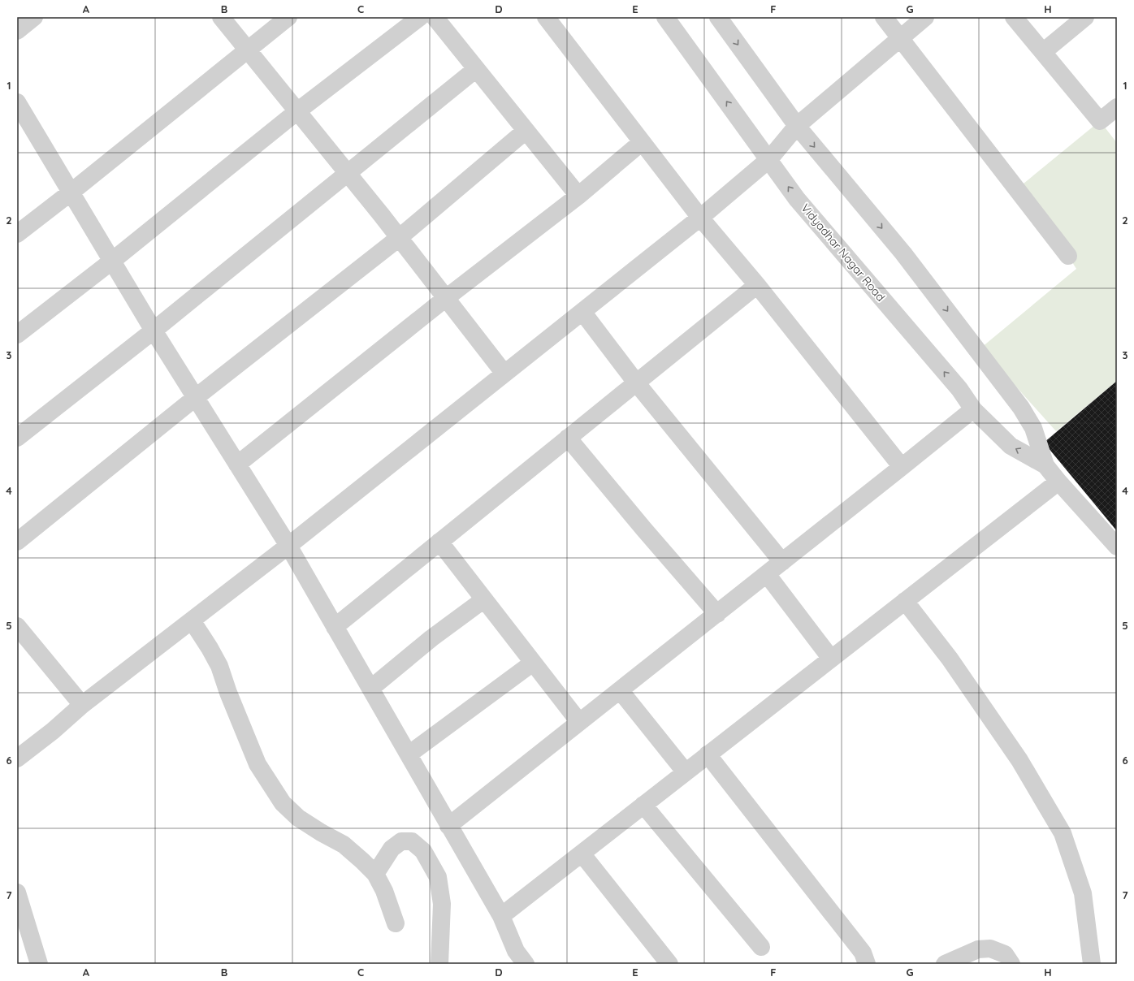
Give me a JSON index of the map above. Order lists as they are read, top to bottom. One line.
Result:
{"streets":{"street":["Vidyadhar Nagar Road"]},"grid":{"columns":["A","B","C","D","E","F","G","H"],"rows":["1","2","3","4","5","6","7"]}}
